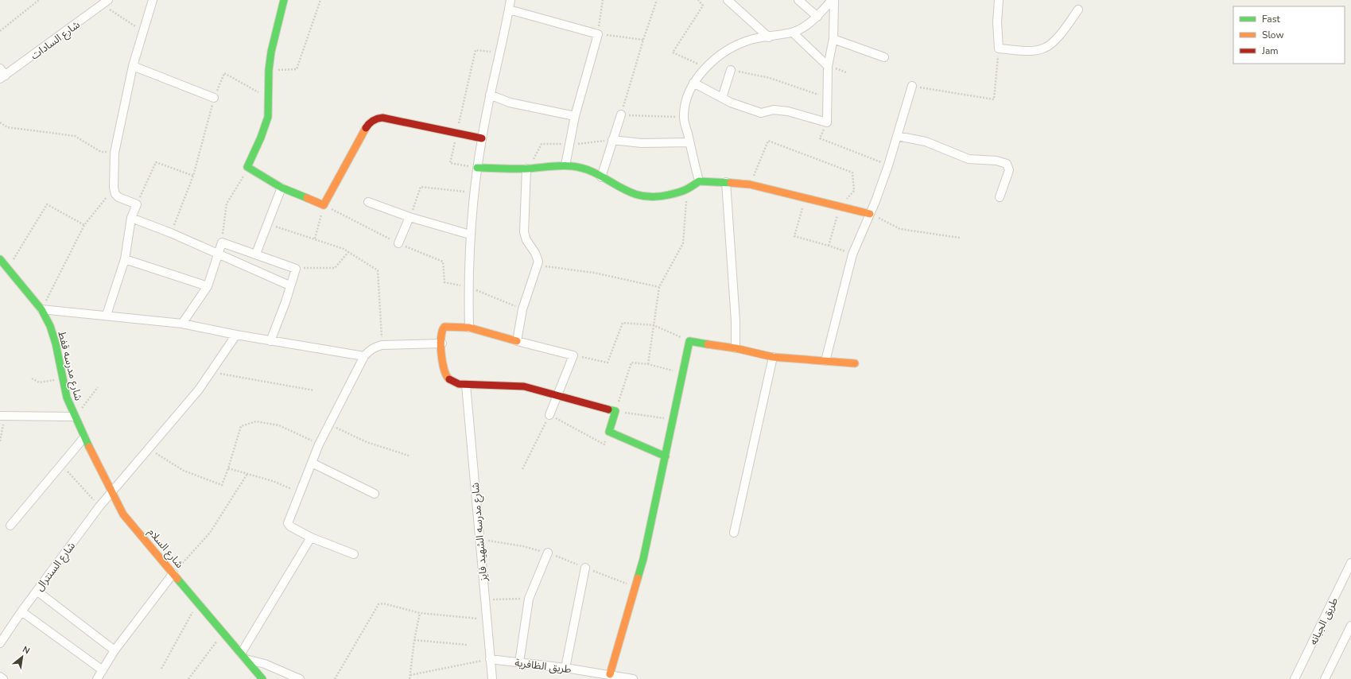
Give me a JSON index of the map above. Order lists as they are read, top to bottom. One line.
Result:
{"streets":{"street":["شارع السادات","شارع مدرسه قفط","شارع مدرسه الشهيد فايز","شارع السلام","شارع السنترال","طريق الجبانه","طريق الظافرية"]},"crossings":[["شارع مدرسه قفط","شارع السلام"],["شارع مدرسه الشهيد فايز","طريق الظافرية"],["شارع السلام","شارع السنترال"]],"legend":["Fast","Slow","Jam"],"north":"top right"}
